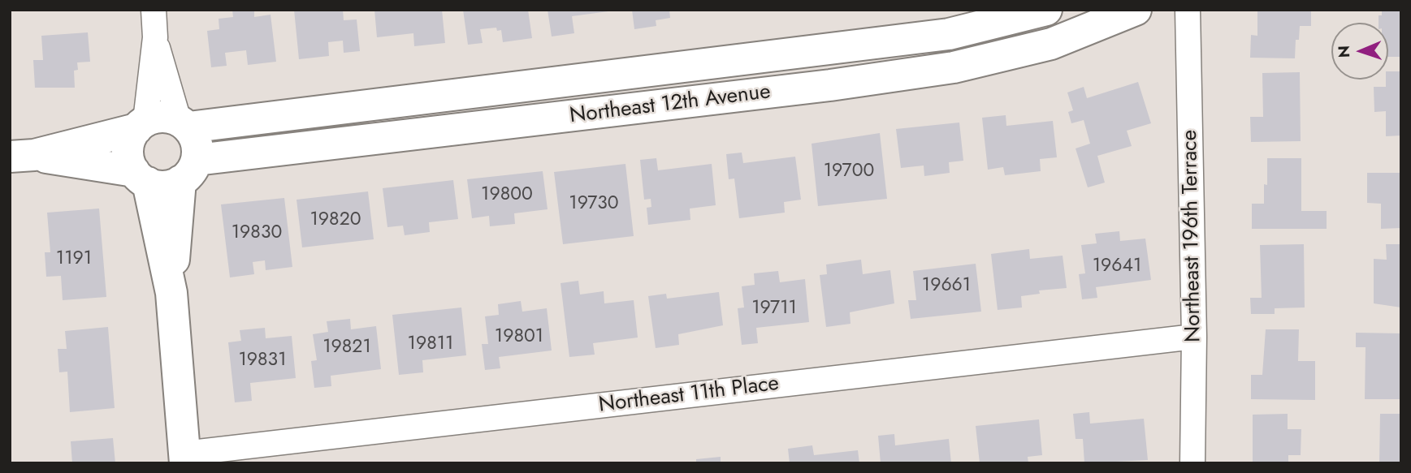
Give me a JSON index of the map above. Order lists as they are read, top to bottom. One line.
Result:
{"streets":{"street":["Northeast 12th Avenue","Northeast 196th Terrace","Northeast 11th Place"]},"crossings":[["Northeast 196th Terrace","Northeast 11th Place"]],"house_numbers":["19700","19800","19730","19820","19830","1191","19641","19661","19711","19801","19811","19821","19831"],"north":"left"}
